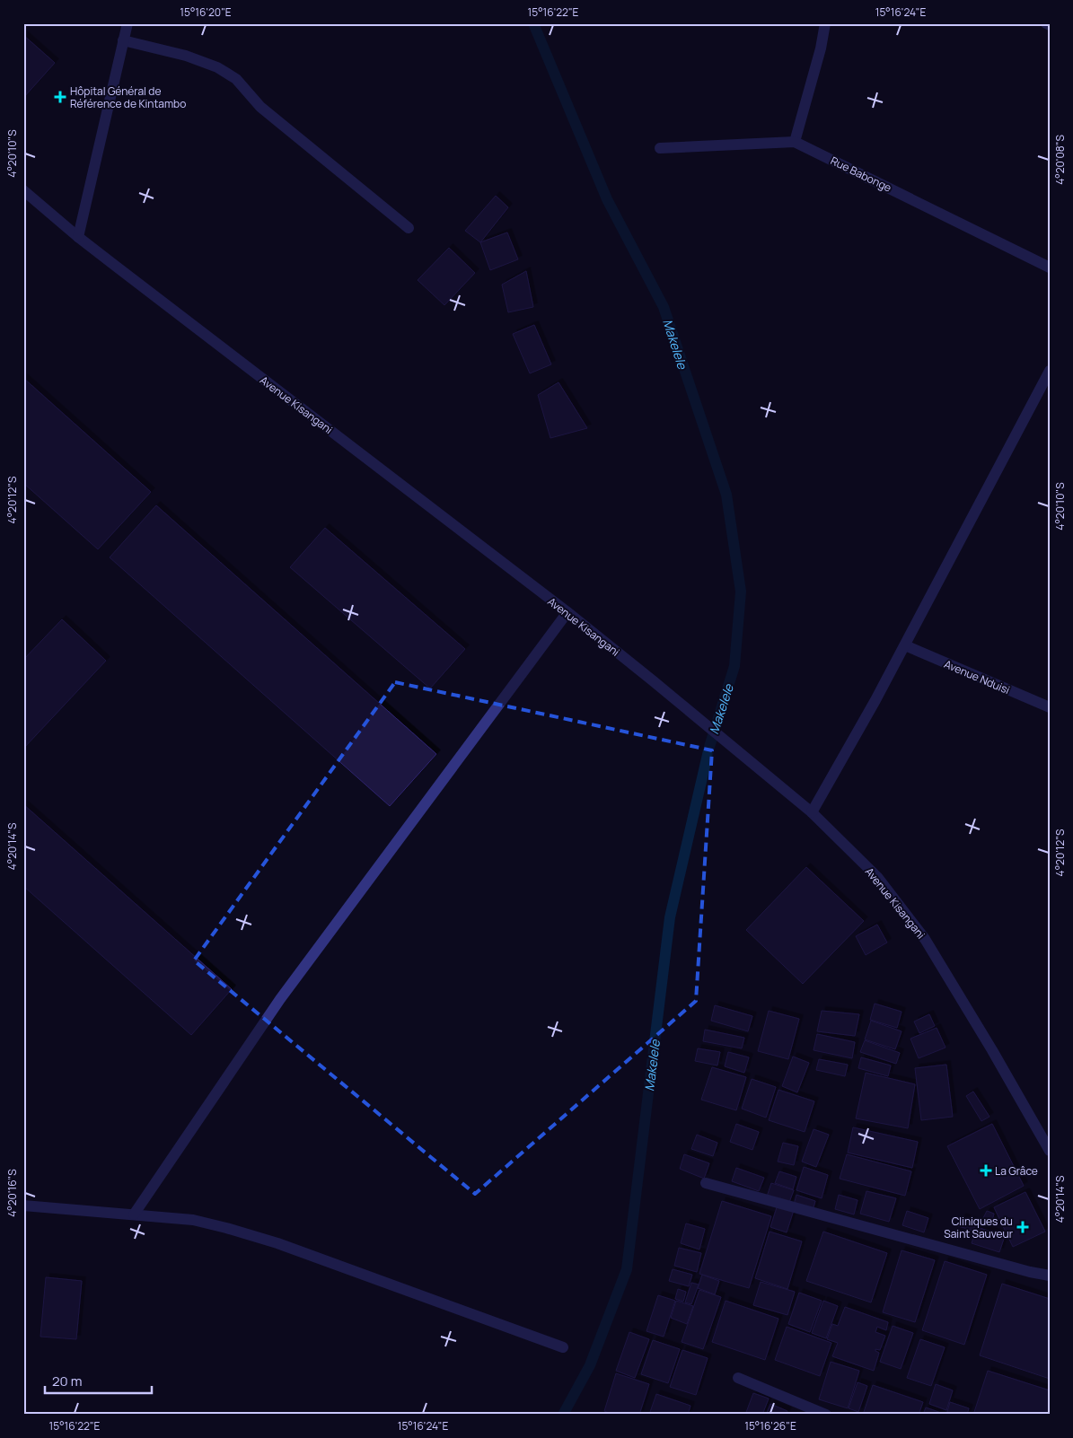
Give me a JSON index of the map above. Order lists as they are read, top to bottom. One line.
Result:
{"streets":{"street":["Rue Babonge","Avenue Kisangani","Avenue Nduisi"]},"water":["Makelele"],"places":{"health":["Hôpital Général de Référence de Kintambo","La Grâce","Cliniques du Saint Sauveur"]},"scale_bar":"20 m","coordinates":["15°16'20\"E","15°16'22\"E","15°16'24\"E","4°20'10\"S","4°20'08\"S","4°20'12\"S","4°20'14\"S","4°20'16\"S","15°16'26\"E"]}
